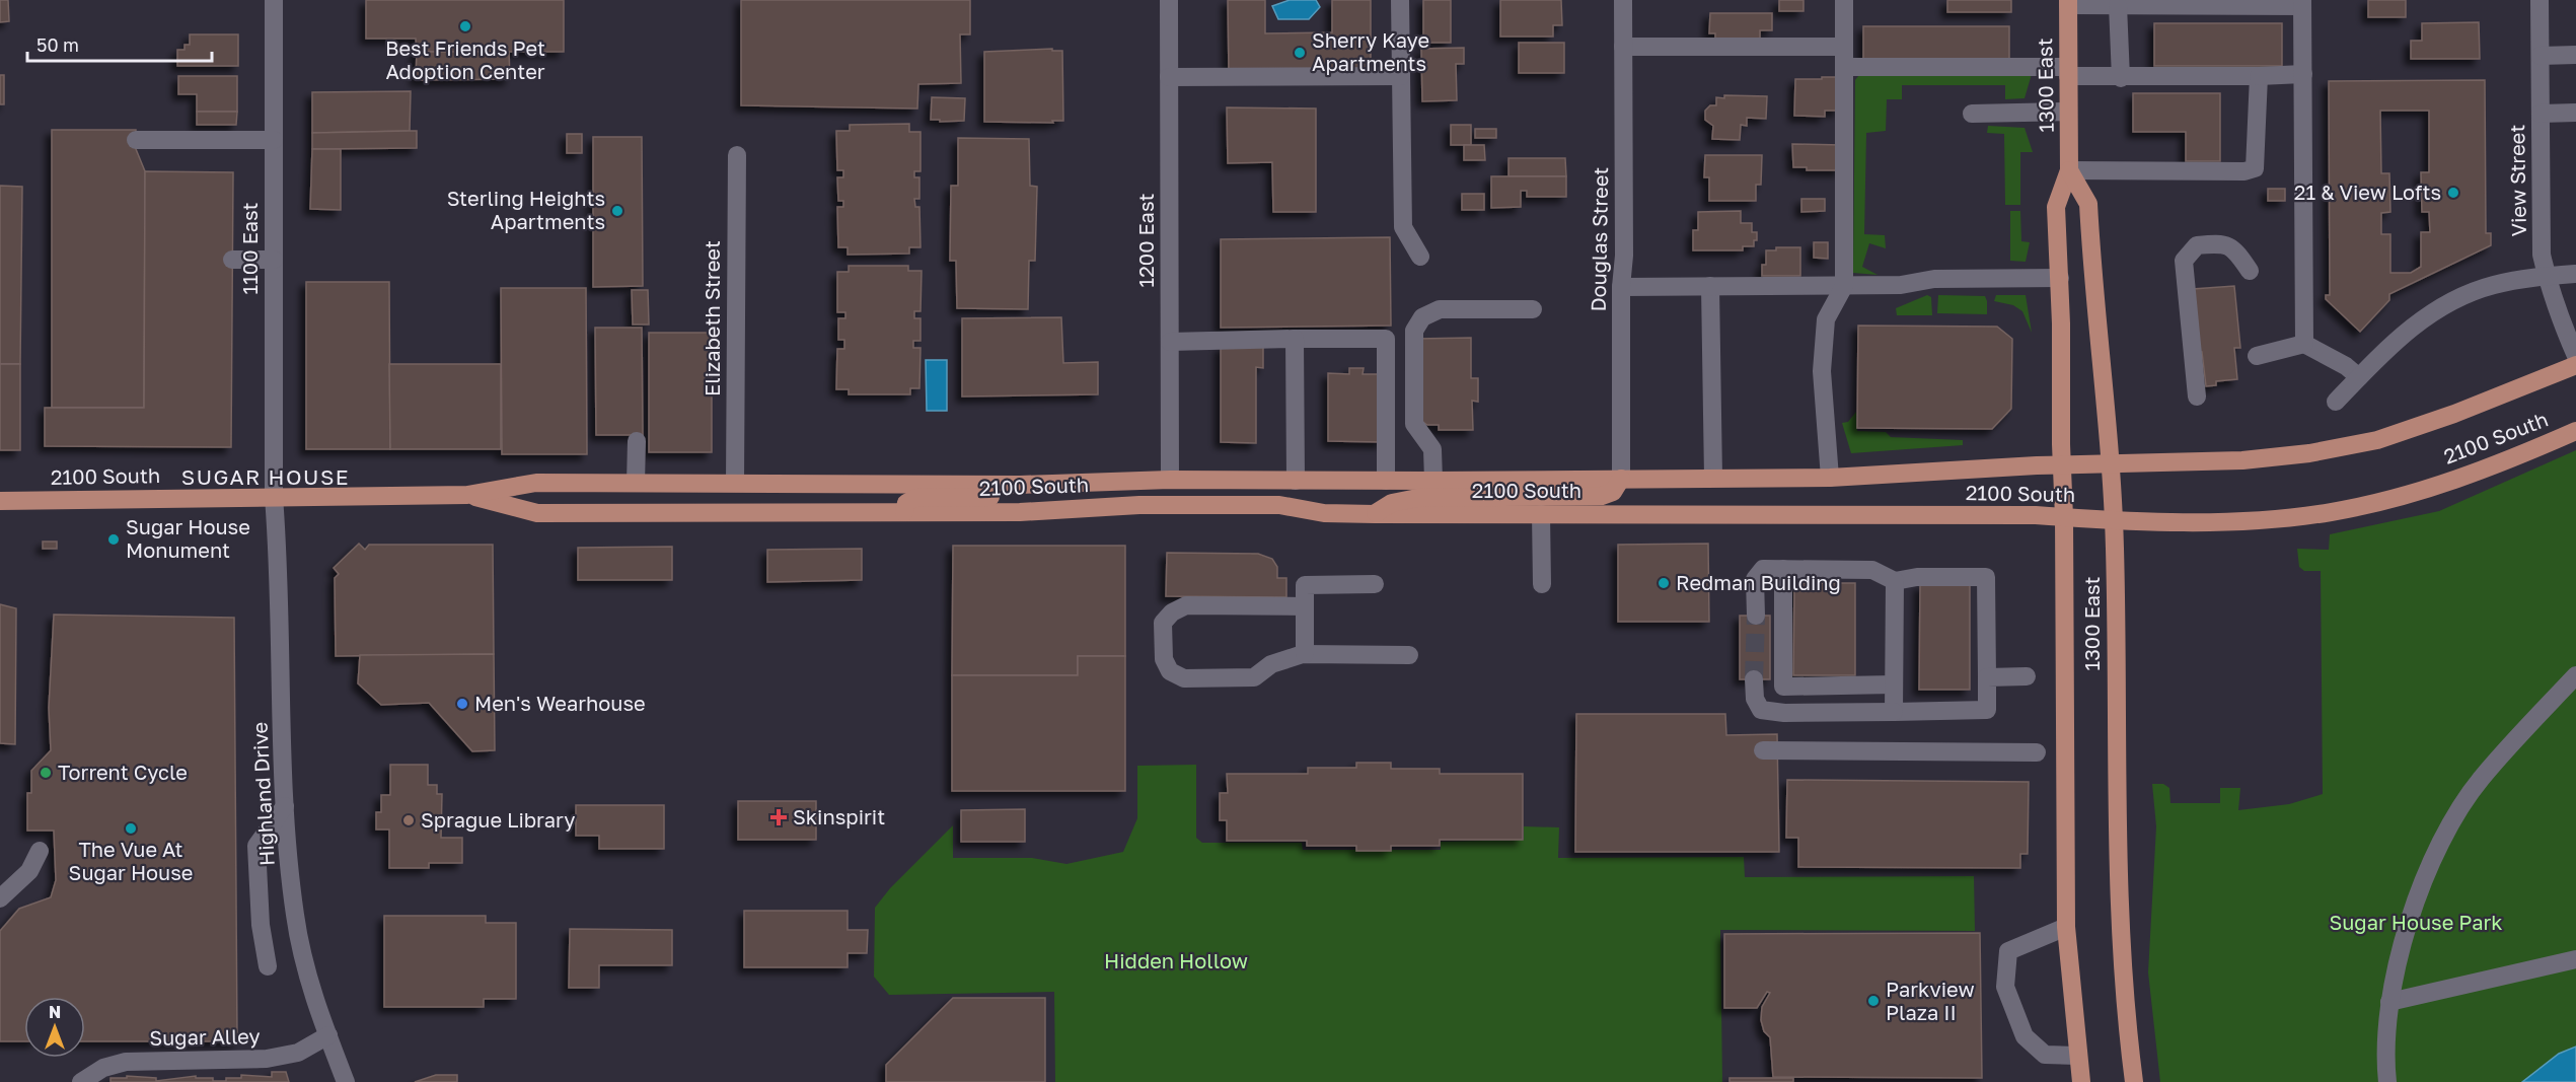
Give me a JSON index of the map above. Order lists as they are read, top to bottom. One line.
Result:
{"streets":{"main road":["1300 East","2100 South"],"street":["View Street","Douglas Street","1200 East","1100 East","Elizabeth Street","Highland Drive","Sugar Alley"]},"crossings":[["1300 East","2100 South"],["Douglas Street","2100 South"],["1200 East","2100 South"],["1100 East","2100 South"],["1100 East","Highland Drive"],["Elizabeth Street","2100 South"],["2100 South","Highland Drive"],["Highland Drive","Sugar Alley"]],"districts":["SUGAR HOUSE"],"parks":["Sugar House Park","Hidden Hollow"],"places":{"other":["Best Friends Pet Adoption Center","Sherry Kaye Apartments","21 & View Lofts","Sterling Heights Apartments","Sugar House Monument","Redman Building","Men's Wearhouse","Torrent Cycle","Sprague Library","The Vue At Sugar House","Parkview Plaza II"],"health":["Skinspirit"]},"scale_bar":"50 m","north":"top"}
